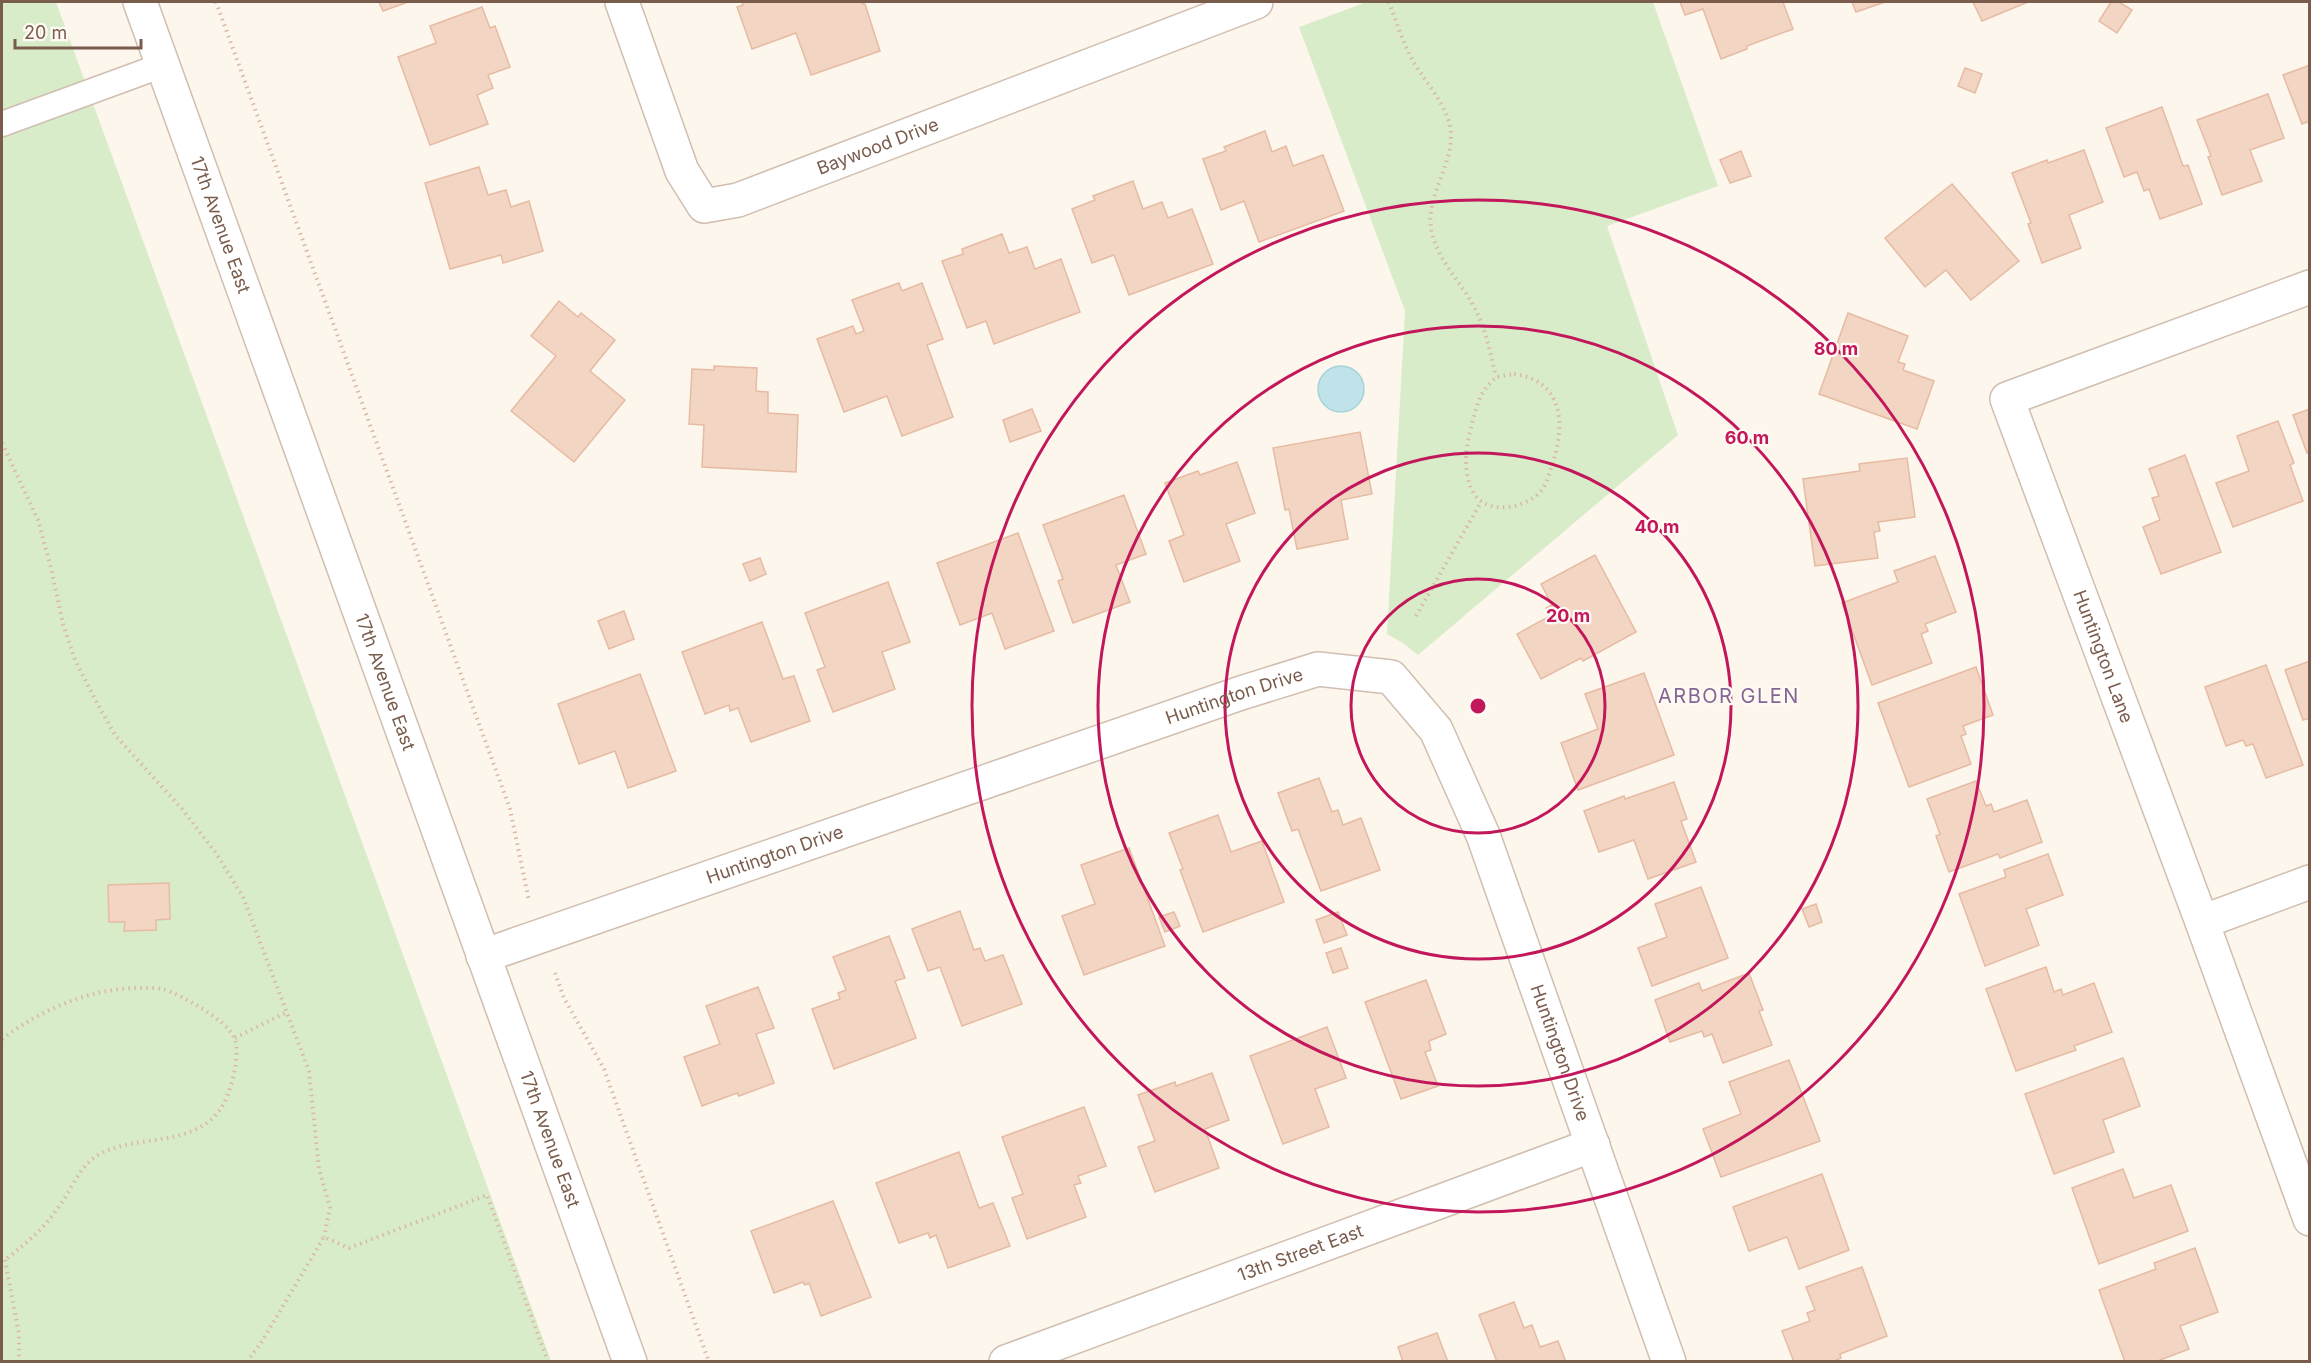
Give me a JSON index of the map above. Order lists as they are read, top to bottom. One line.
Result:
{"streets":{"street":["Baywood Drive","17th Avenue East","Huntington Lane","Huntington Drive","13th Street East"]},"crossings":[["17th Avenue East","Huntington Drive"],["Huntington Drive","13th Street East"]],"districts":["ARBOR GLEN"],"scale_bar":"20 m","rings":["80 m","60 m","40 m","20 m"]}
